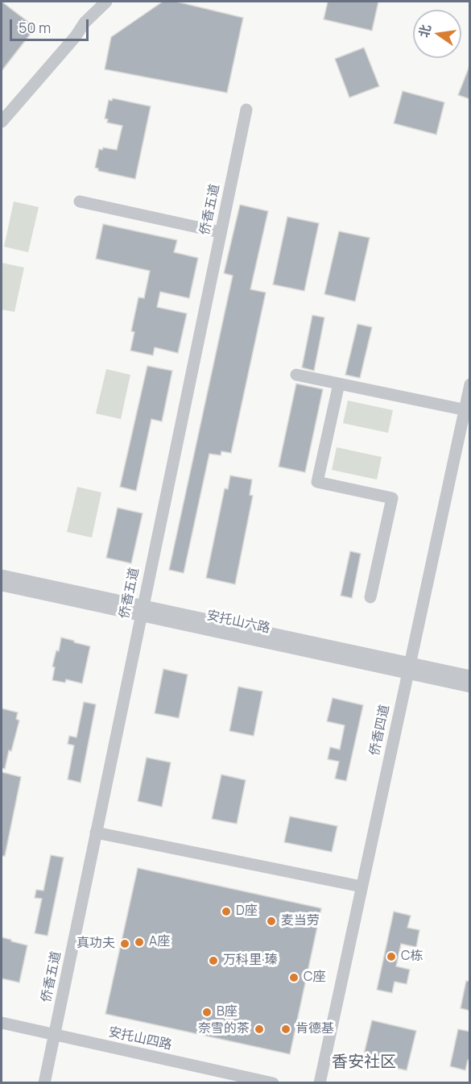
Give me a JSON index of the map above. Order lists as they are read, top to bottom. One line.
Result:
{"streets":{"street":["侨香五道","安托山六路","侨香四道","安托山四路"]},"crossings":[["侨香五道","安托山六路"],["侨香五道","安托山四路"],["安托山六路","侨香四道"]],"districts":["香安社区"],"places":["D座","麦当劳","A座","真功夫","C栋","万科里·瑧","C座","B座","奈雪的茶","肯德基"],"scale_bar":"50 m","north":"left"}
